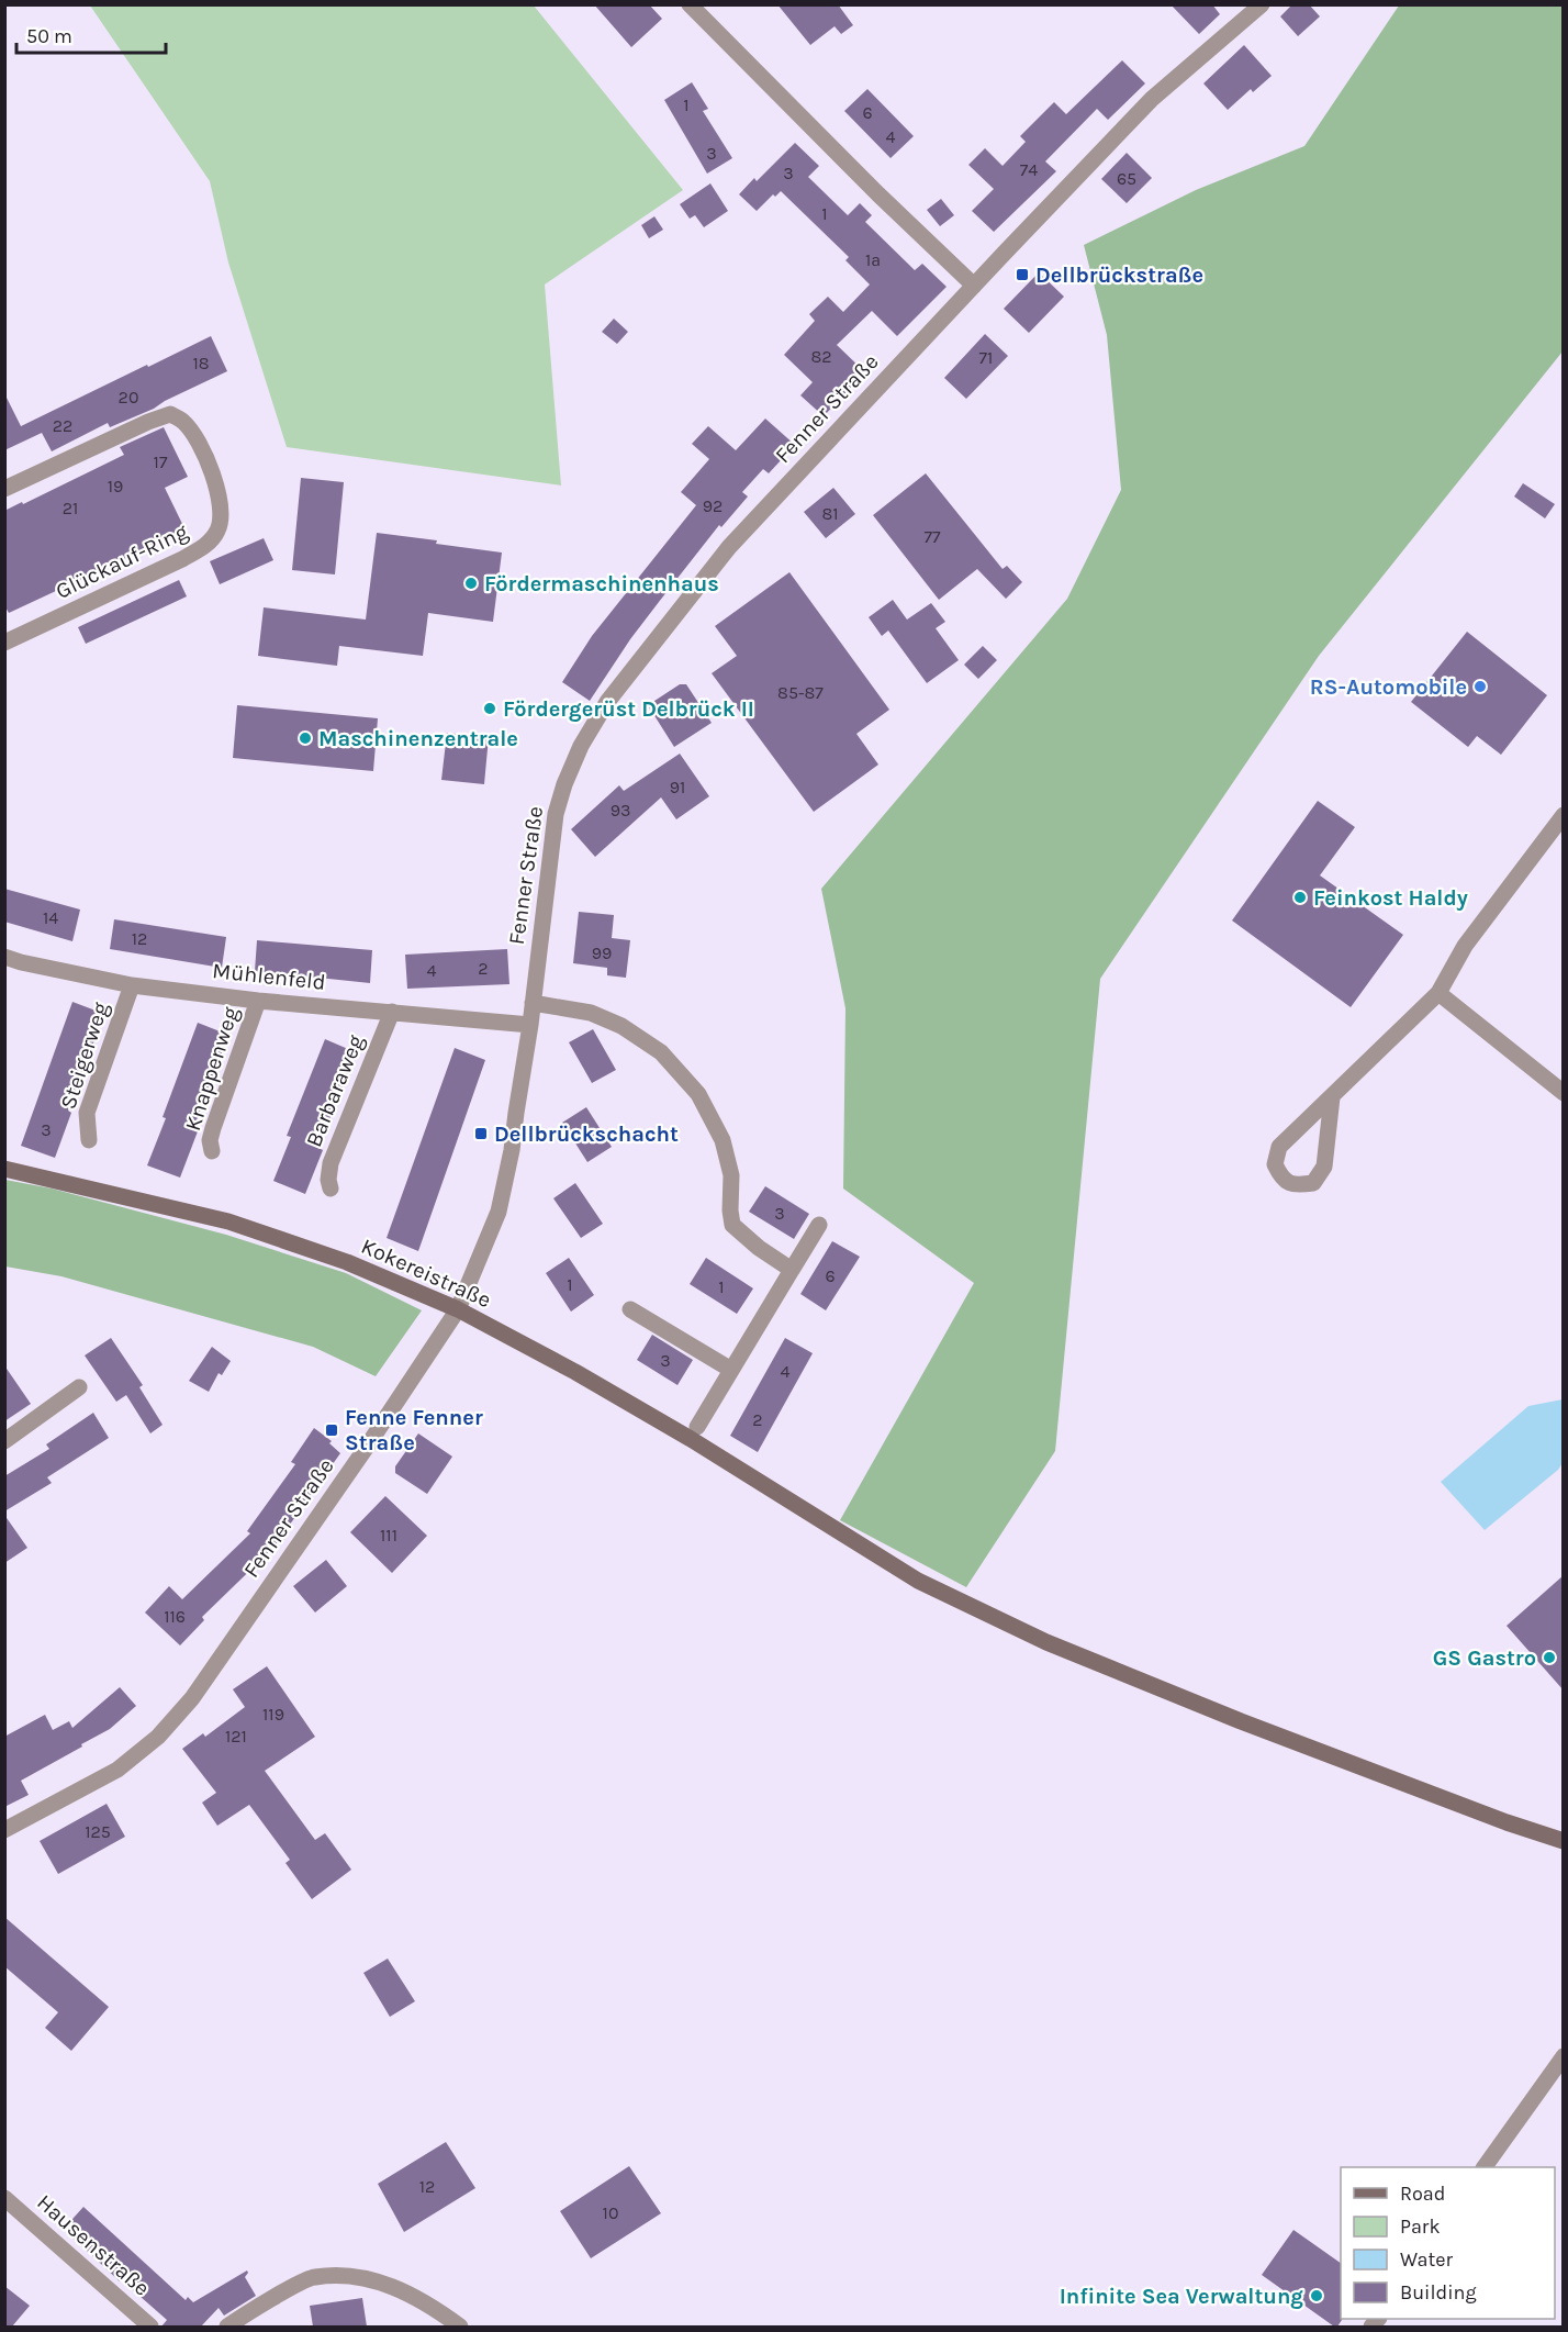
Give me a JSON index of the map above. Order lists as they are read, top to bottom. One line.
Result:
{"streets":{"main road":["Kokereistraße"],"street":["Fenner Straße","Glückauf-Ring","Mühlenfeld","Steigerweg","Knappenweg","Barbaraweg","Hausenstraße"]},"crossings":[["Fenner Straße","Mühlenfeld"],["Fenner Straße","Kokereistraße"],["Mühlenfeld","Steigerweg"],["Mühlenfeld","Knappenweg"],["Mühlenfeld","Barbaraweg"]],"places":{"transit":["Dellbrückstraße","Dellbrückschacht","Fenne Fenner Straße"],"other":["Fördermaschinenhaus","RS-Automobile","Fördergerüst Delbrück II","Maschinenzentrale","Feinkost Haldy","GS Gastro","Infinite Sea Verwaltung"]},"house_numbers":["1","6","4","3","74","3","65","1","1a","82","71","18","20","22","17","19","92","21","81","77","85-87","91","93","14","12","99","2","4","3","3","6","1","1","3","4","2","111","116","119","121","125","12","10"],"legend":["Road","Park","Water","Building"],"scale_bar":"50 m"}
